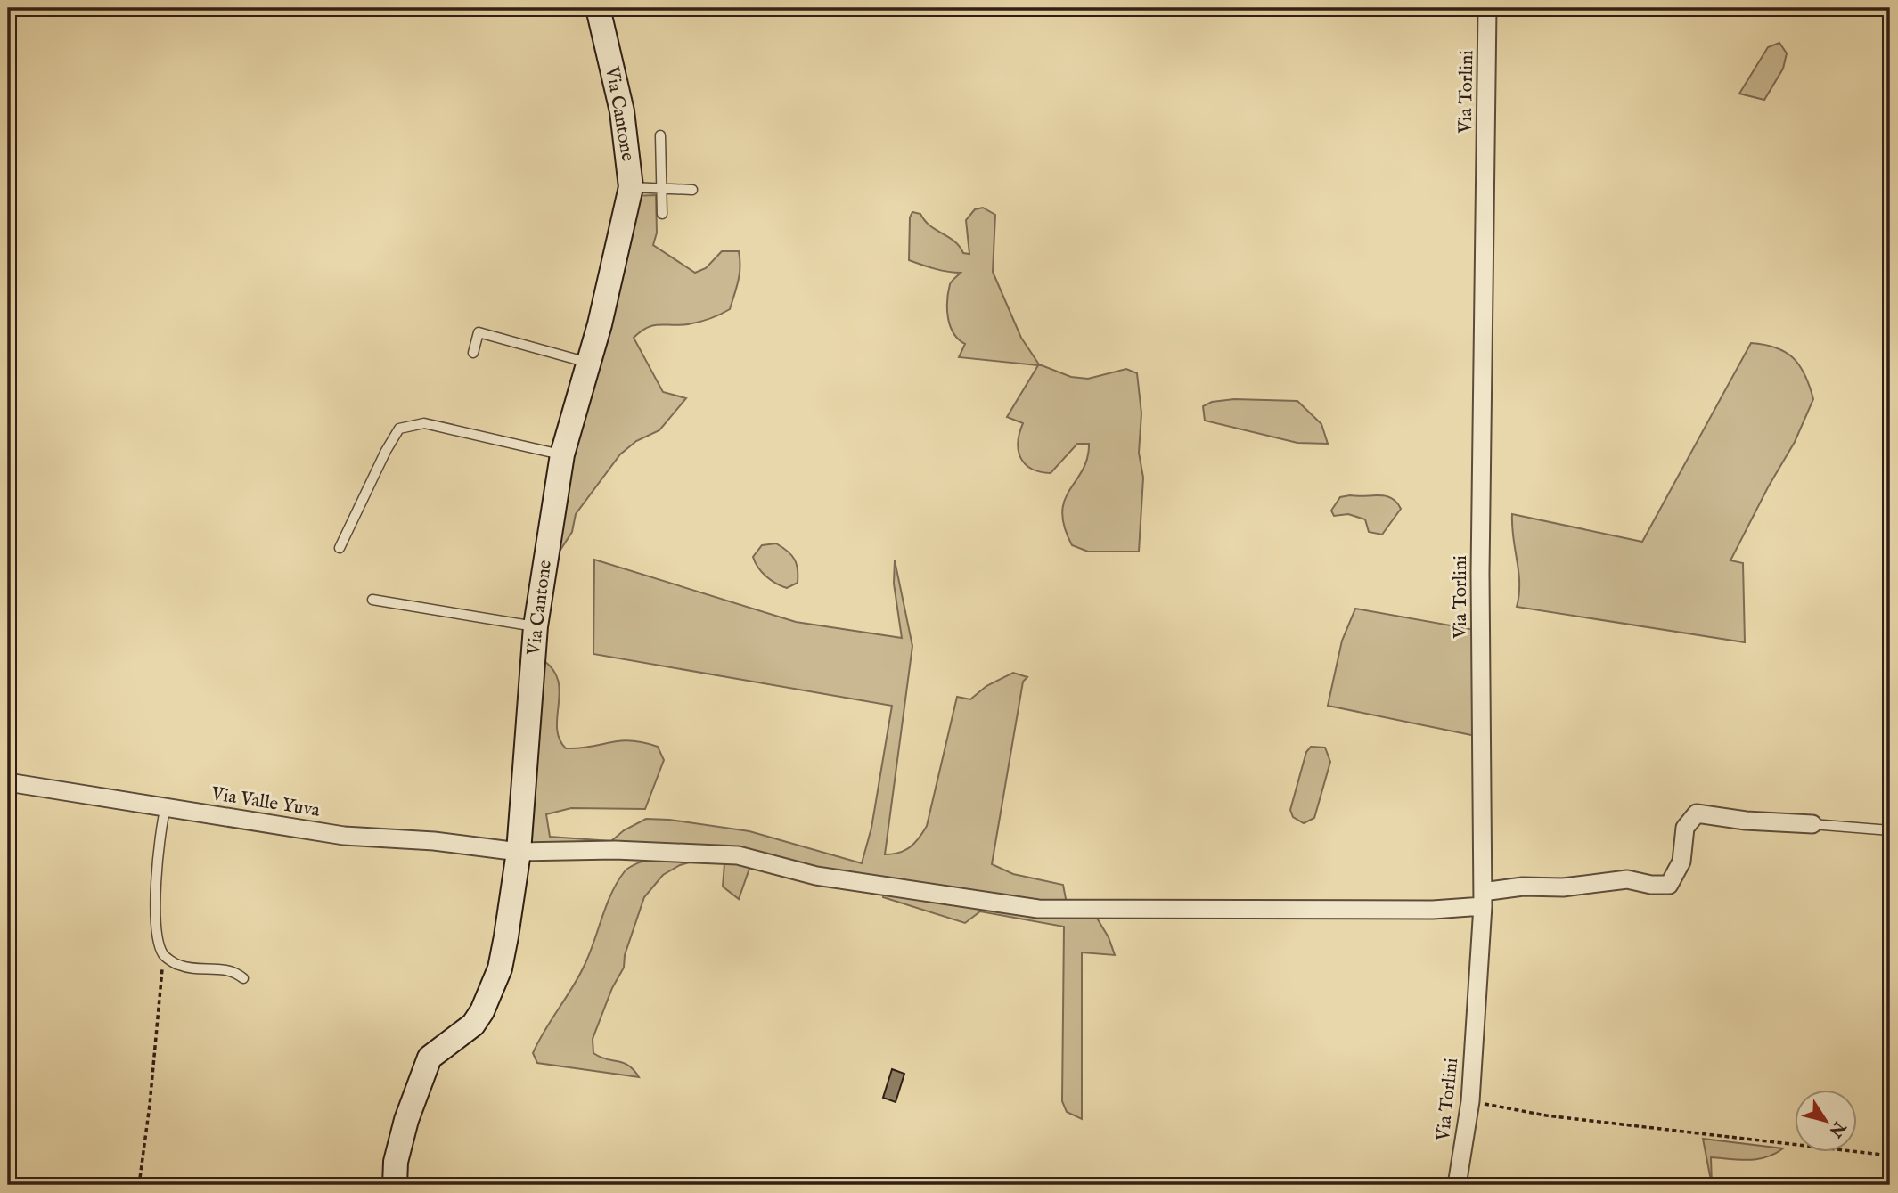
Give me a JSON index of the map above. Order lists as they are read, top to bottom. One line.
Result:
{"streets":{"main road":["Via Cantone"],"street":["Via Torlini","Via Valle Yuva"]},"crossings":[["Via Torlini","Via Valle Yuva"],["Via Cantone","Via Valle Yuva"]],"north":"bottom right"}
